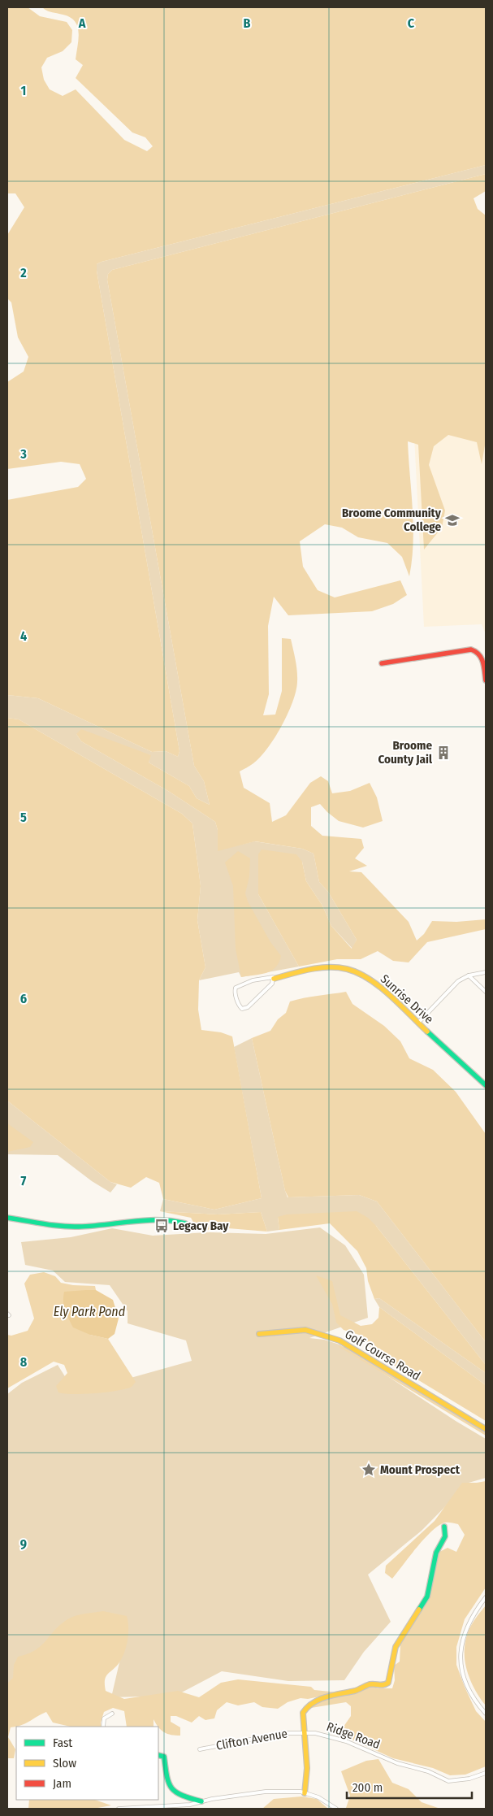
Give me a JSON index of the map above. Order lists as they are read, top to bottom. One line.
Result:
{"streets":{"street":["Sunrise Drive","Golf Course Road","Ridge Road","Clifton Avenue"]},"crossings":[["Ridge Road","Clifton Avenue"]],"water":["Ely Park Pond"],"places":{"school or university":["Broome Community College"],"building":["Broome County Jail"],"bus stop":["Legacy Bay"],"place":["Mount Prospect"]},"legend":["Fast","Slow","Jam"],"scale_bar":"200 m","grid":{"columns":["A","B","C"],"rows":["1","2","3","4","5","6","7","8","9"]}}
